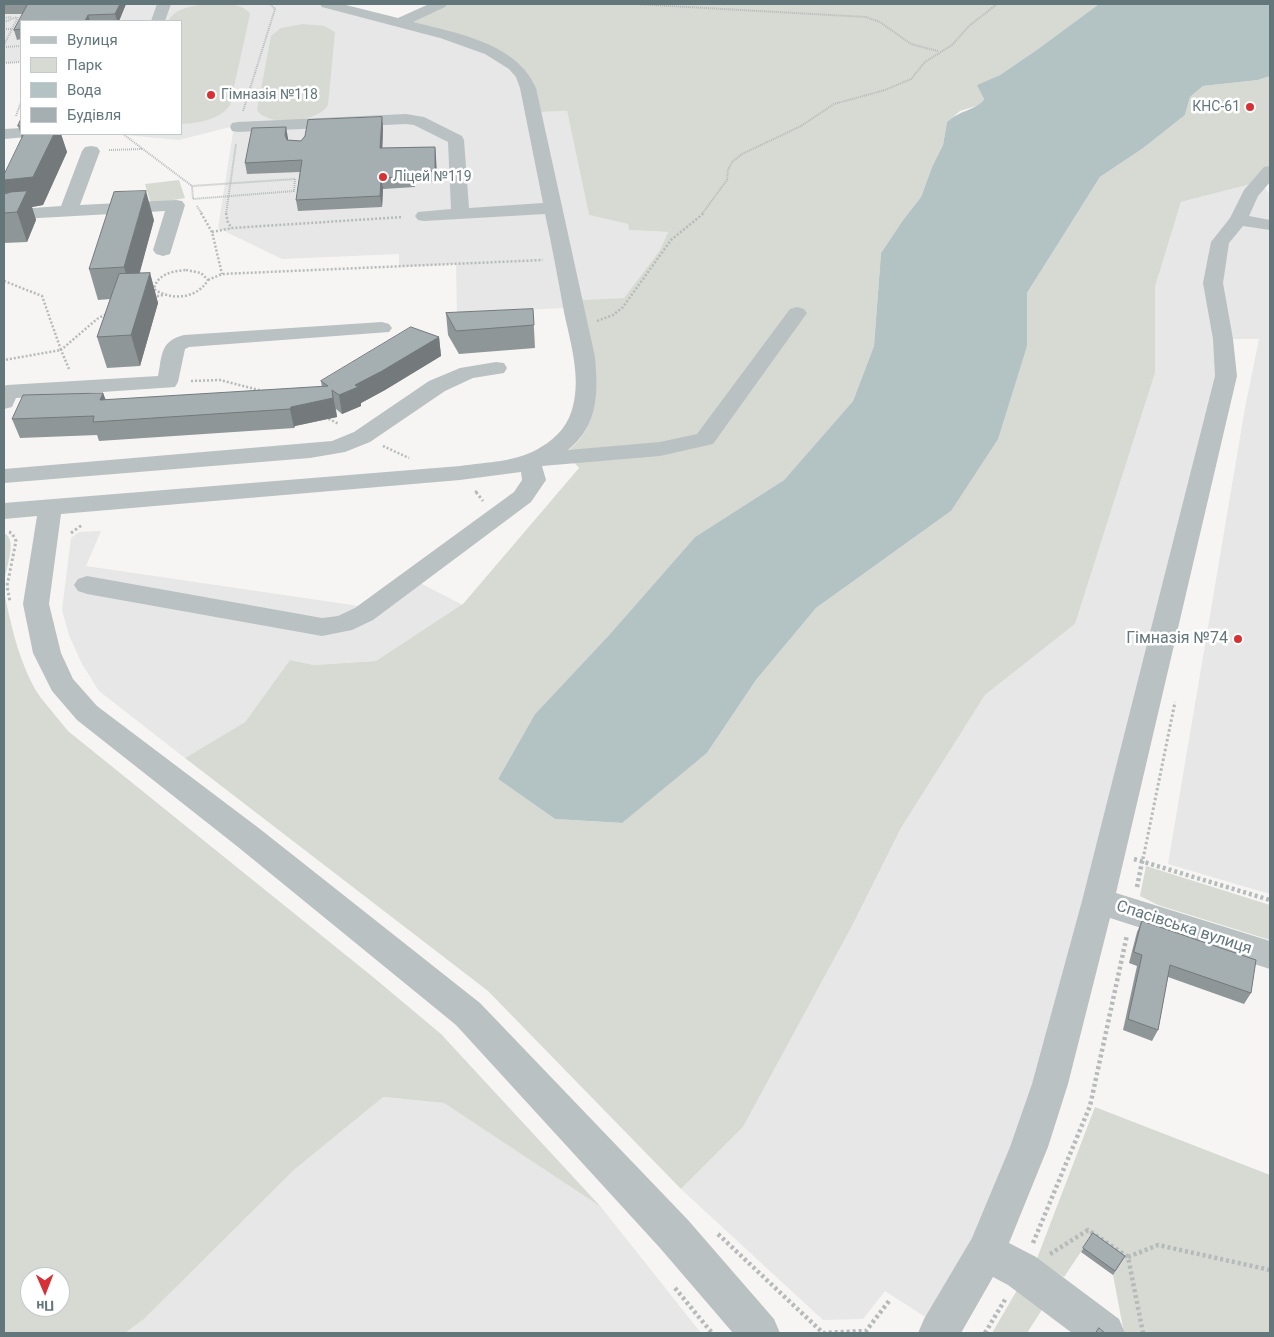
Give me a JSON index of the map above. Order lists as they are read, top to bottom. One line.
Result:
{"streets":{"street":["Спасівська вулиця"]},"places":["Гімназія №118","КНС-61","Ліцей №119","Гімназія №74"],"legend":["Вулиця","Парк","Вода","Будівля"],"north":"bottom"}
